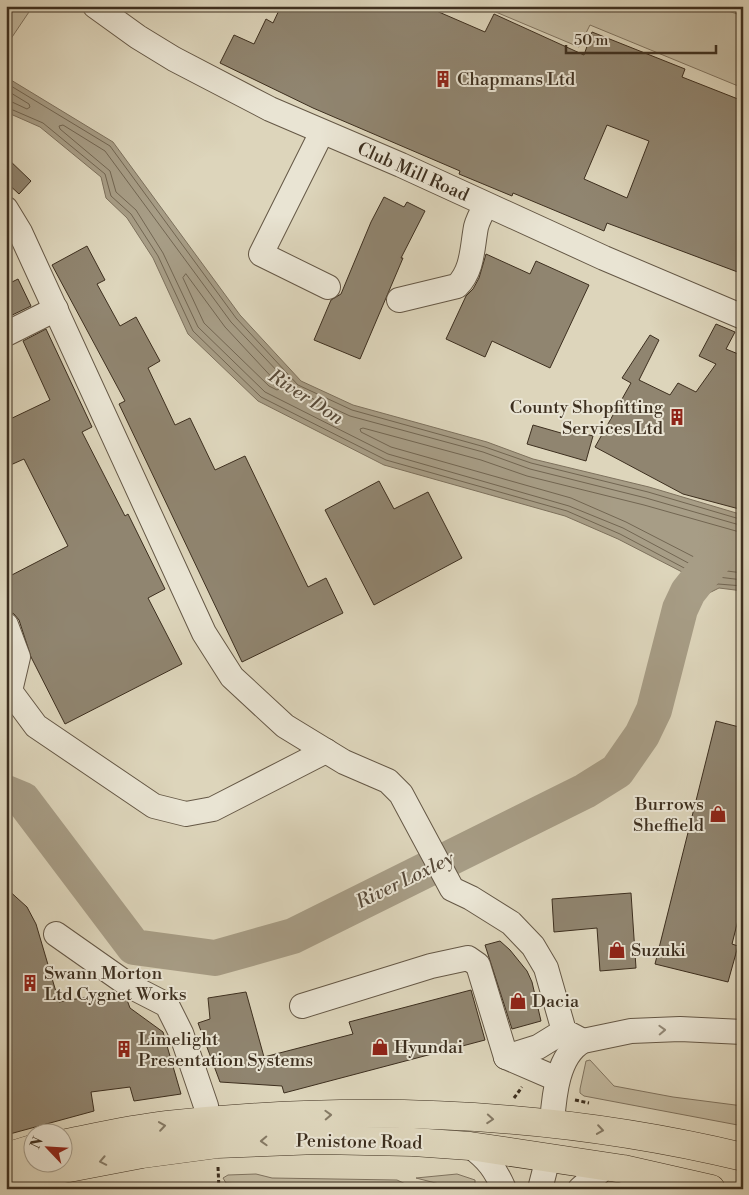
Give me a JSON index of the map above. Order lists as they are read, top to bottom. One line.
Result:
{"streets":{"highway":["Penistone Road"],"street":["Club Mill Road"]},"water":["River Don","River Loxley"],"places":{"building":["Chapmans Ltd","County Shopfitting Services Ltd","Swann Morton Ltd Cygnet Works","Limelight Presentation Systems"],"shop":["Burrows Sheffield","Suzuki","Dacia","Hyundai"]},"scale_bar":"50 m","north":"top left"}
